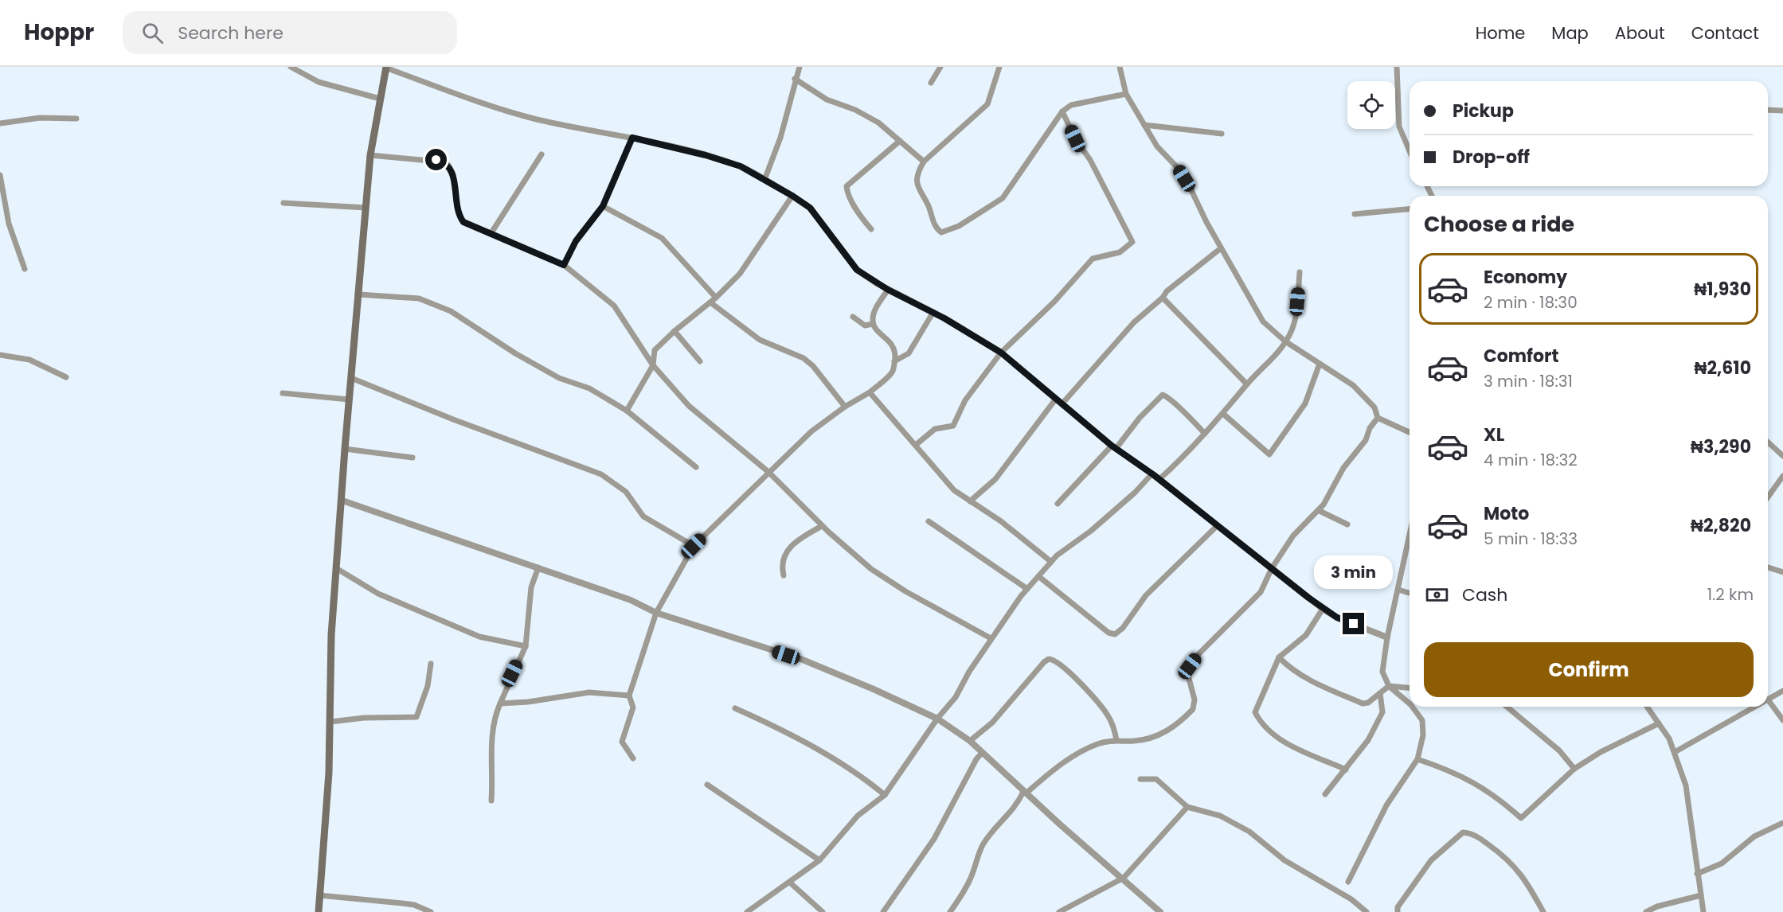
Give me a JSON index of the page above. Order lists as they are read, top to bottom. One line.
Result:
{"page":{"header":"Hoppr","search":"Search here","nav":["Home","Map","About","Contact"],"banner":["Pickup","Drop-off"],"heading":"Choose a ride","list":[{"name":"Economy","note":"2 min · 18:30","value":"₦1,930"},{"name":"Comfort","note":"3 min · 18:31","value":"₦2,610"},{"name":"XL","note":"4 min · 18:32","value":"₦3,290"},{"name":"Moto","note":"5 min · 18:33","value":"₦2,820"}],"bubble":"3 min","pay":["Cash","1.2 km"],"buttons":"Confirm"}}
